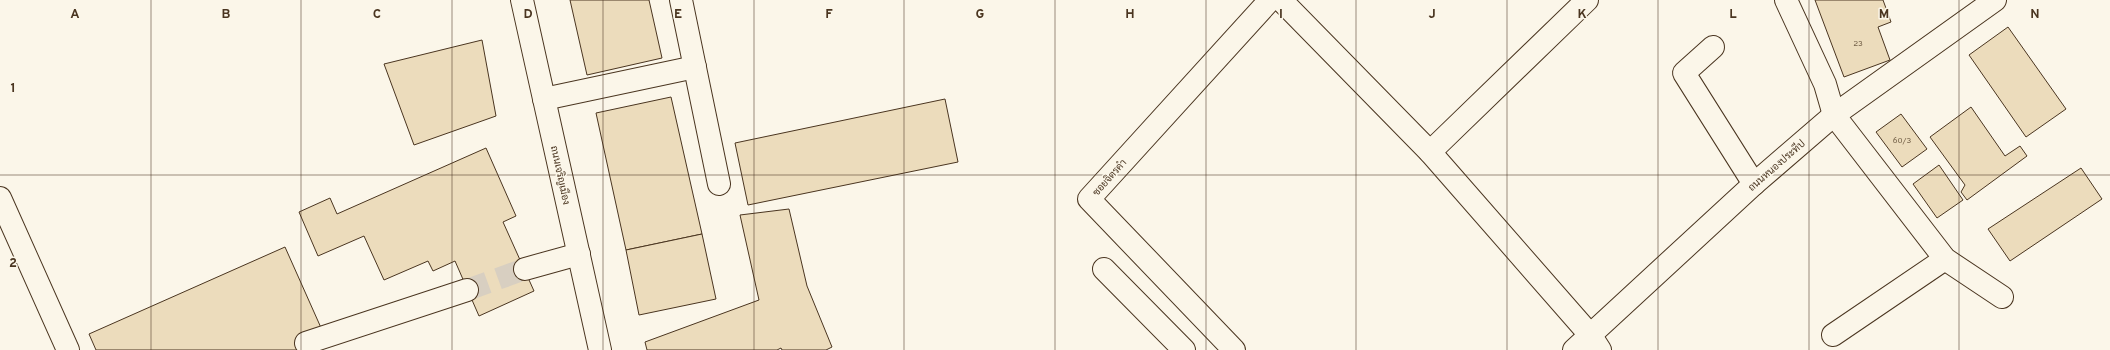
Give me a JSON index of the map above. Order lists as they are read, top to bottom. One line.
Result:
{"streets":{"street":["ถนนหนองประทีป","ถนนเจริญเมือง","ซอยจิตรคำ"]},"house_numbers":["23","60/3"],"grid":{"columns":["A","B","C","D","E","F","G","H","I","J","K","L","M","N"],"rows":["1","2"]}}
